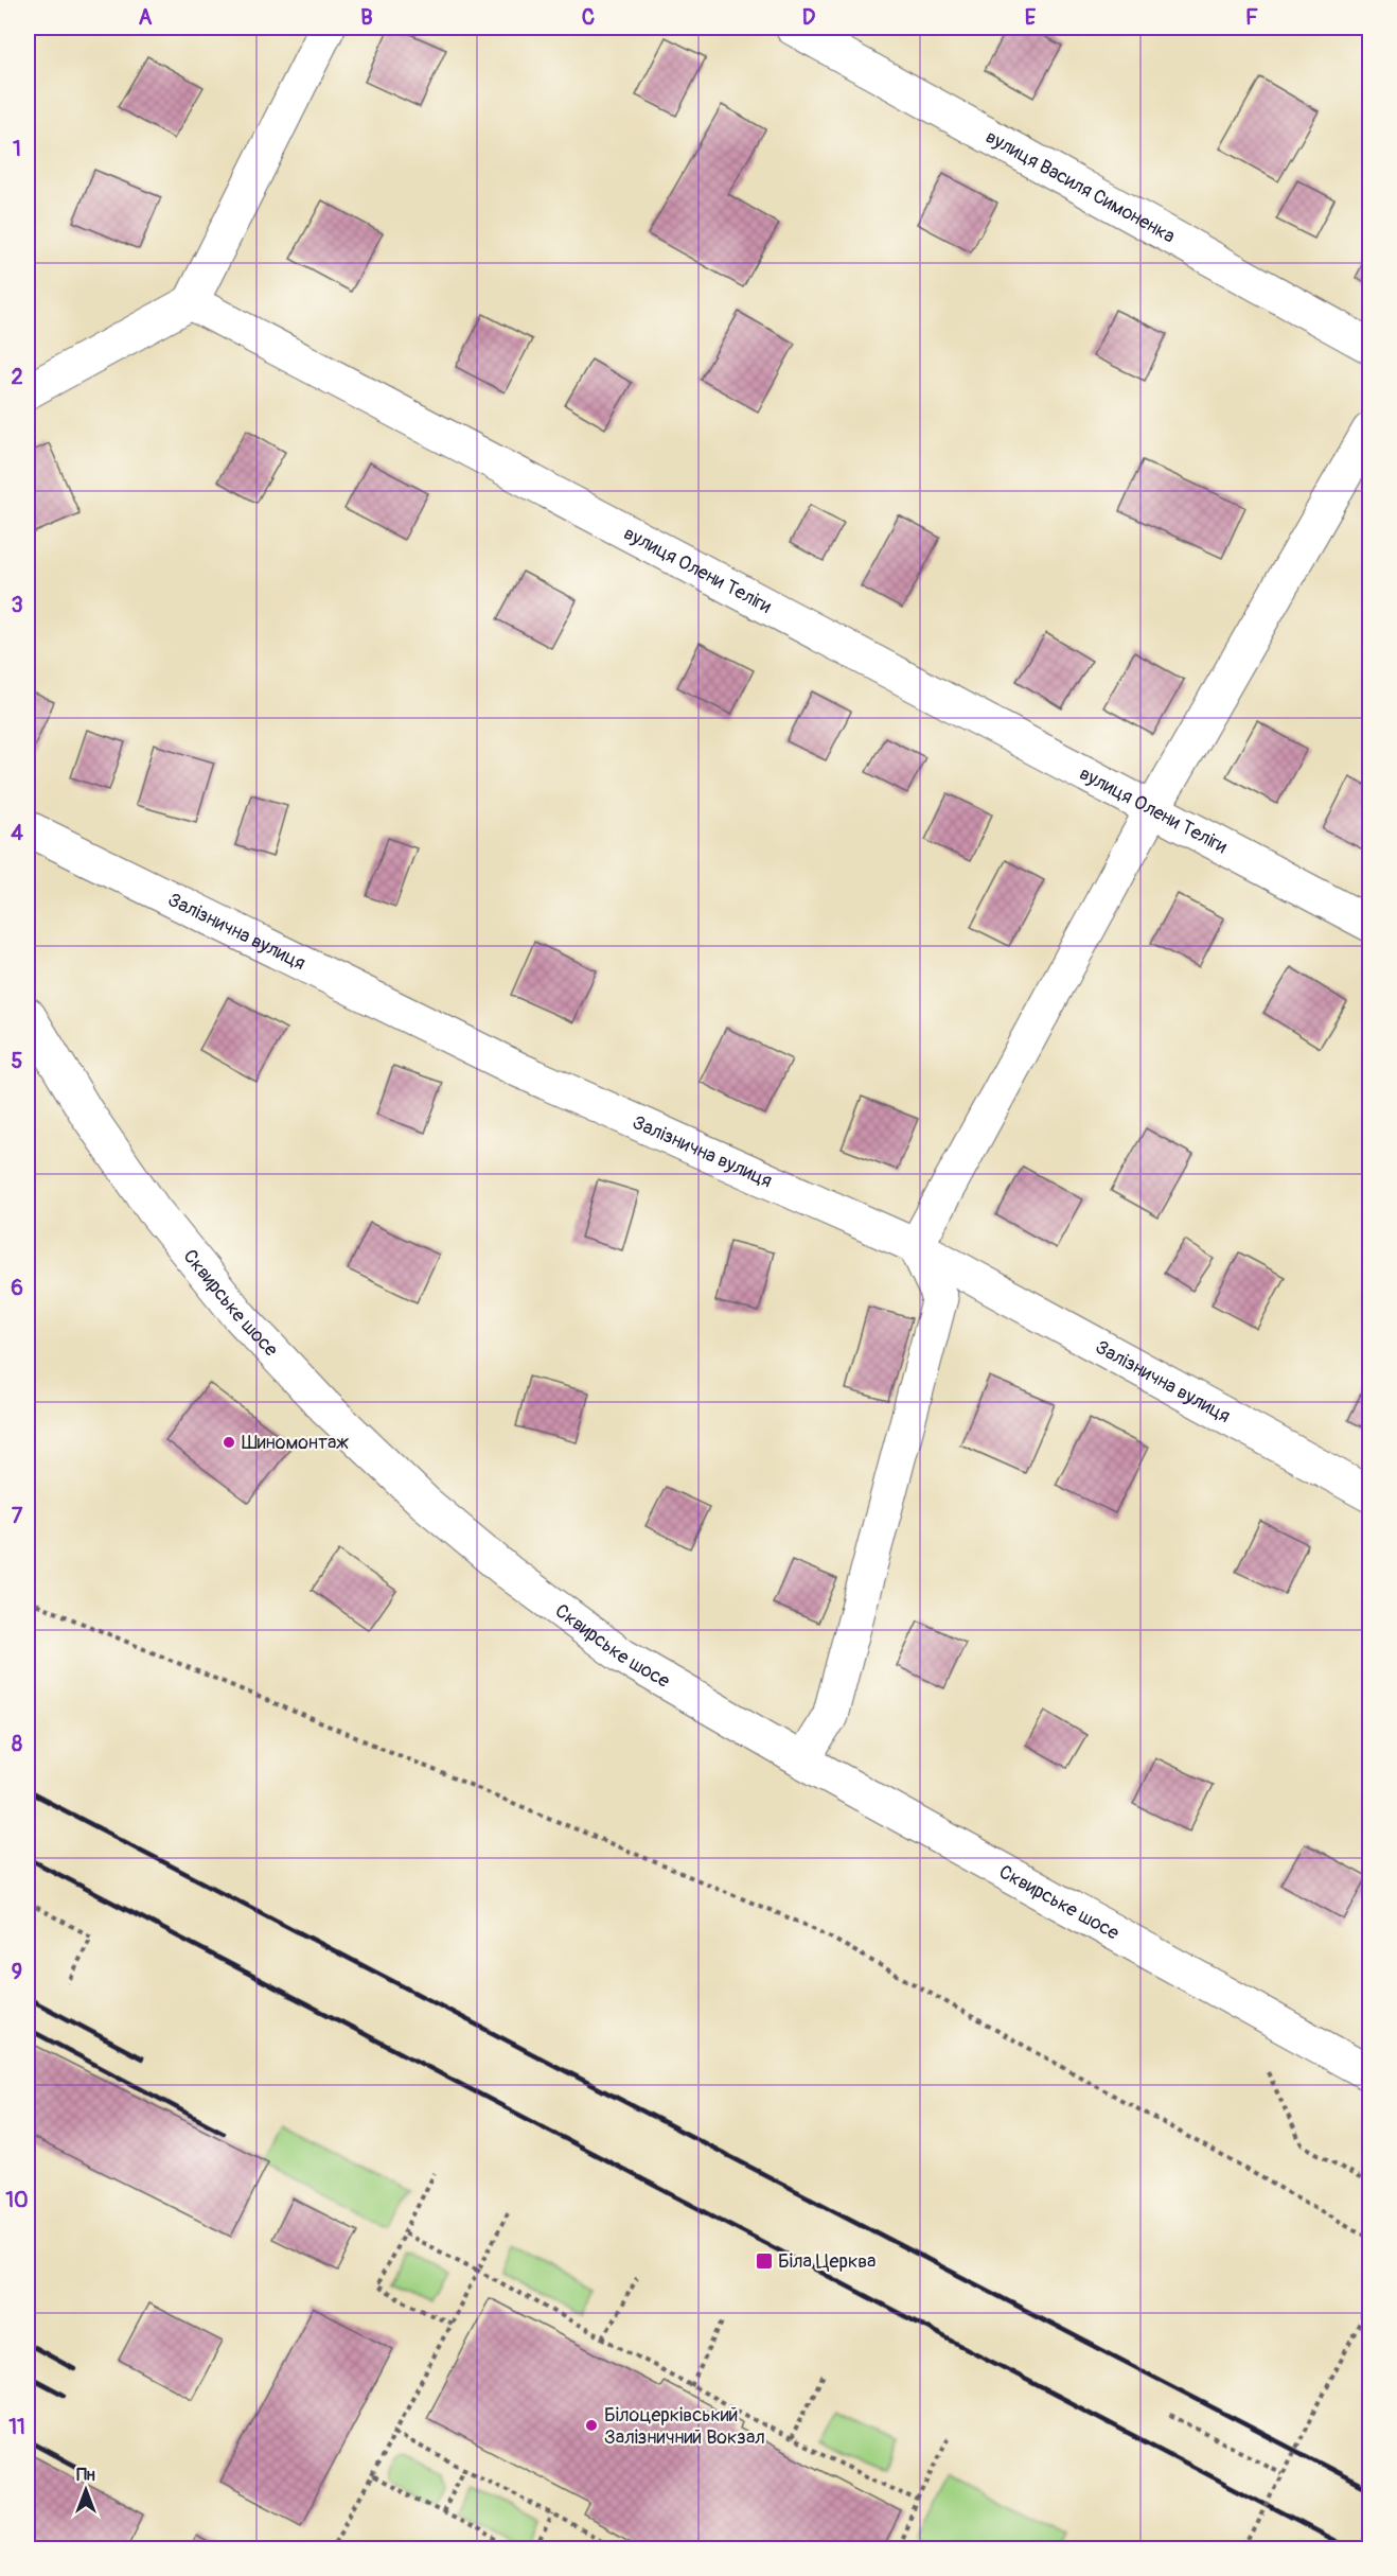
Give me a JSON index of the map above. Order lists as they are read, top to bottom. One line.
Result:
{"streets":{"street":["вулиця Василя Симоненка","вулиця Олени Теліги","Залізнична вулиця","Сквирське шосе"]},"places":{"other":["Шиномонтаж","Білоцерківський Залізничний Вокзал"],"transit":["Біла Церква"]},"north":"top","grid":{"columns":["A","B","C","D","E","F"],"rows":["1","2","3","4","5","6","7","8","9","10","11"]}}
